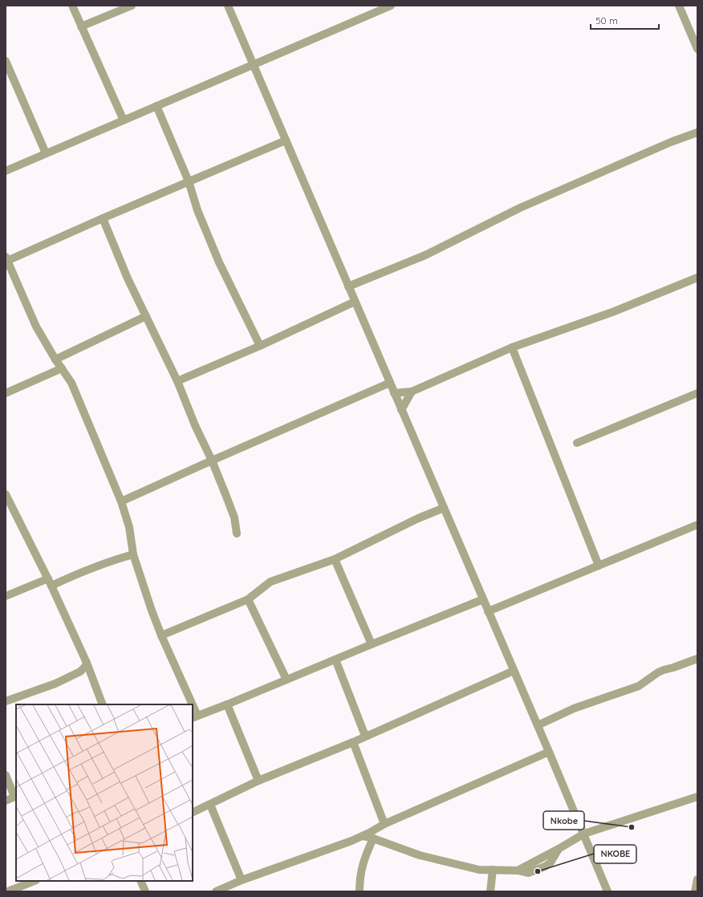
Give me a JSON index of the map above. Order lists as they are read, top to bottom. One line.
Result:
{"places":["Nkobe","NKOBE"],"scale_bar":"50 m"}
